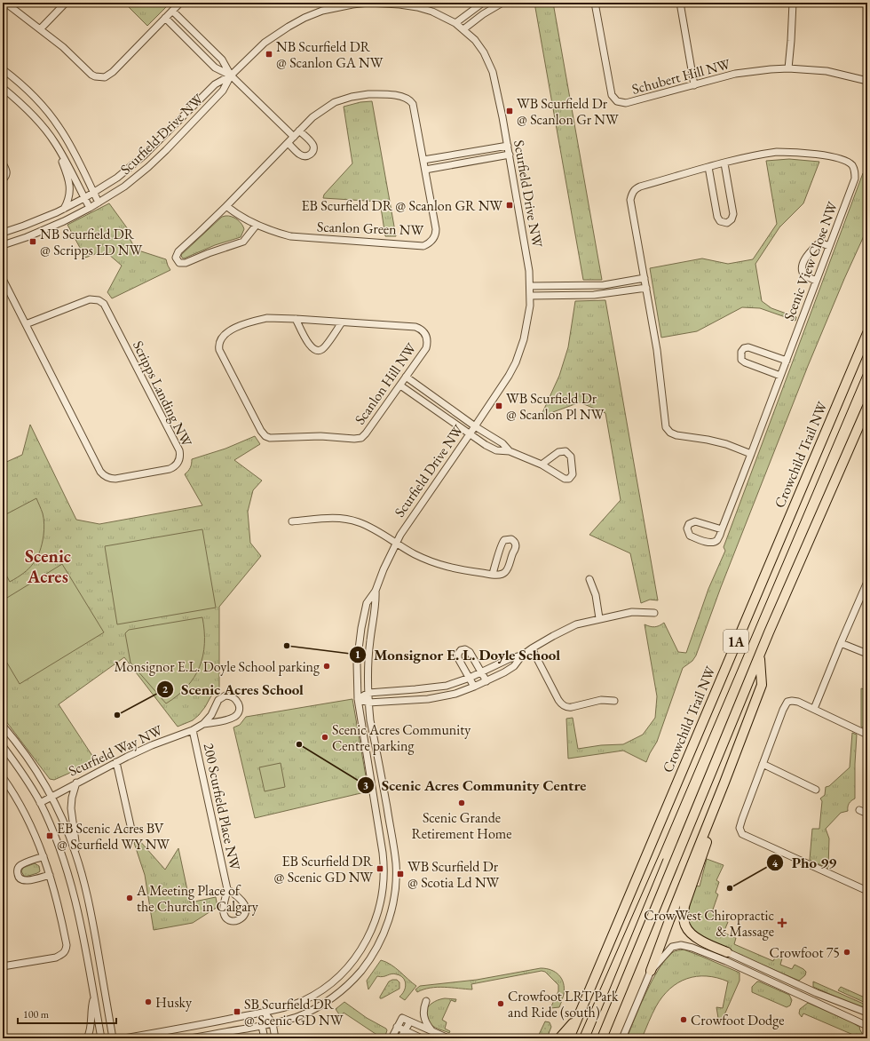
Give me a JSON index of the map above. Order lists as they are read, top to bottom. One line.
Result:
{"streets":{"highway":["Crowchild Trail NW","1A"],"street":["Schubert Hill NW","Scurfield Drive NW","Scanlon Green NW","Scenic View Close NW","Scanlon Hill NW","Scripps Landing NW","Scurfield Way NW","200 Scurfield Place NW"]},"crossings":[["Scurfield Way NW","200 Scurfield Place NW"]],"districts":["Scenic Acres"],"places":{"transit":["NB Scurfield DR @ Scanlon GA NW","WB Scurfield Dr @ Scanlon Gr NW","EB Scurfield DR @ Scanlon GR NW","NB Scurfield DR @ Scripps LD NW","WB Scurfield Dr @ Scanlon Pl NW","EB Scenic Acres BV @ Scurfield WY NW","EB Scurfield DR @ Scenic GD NW","WB Scurfield Dr @ Scotia Ld NW","SB Scurfield DR @ Scenic GD NW"],"other":["Monsignor E. L. Doyle School","Monsignor E.L. Doyle School parking","Scenic Acres School","Scenic Acres Community Centre parking","Scenic Acres Community Centre","Scenic Grande Retirement Home","Pho 99","A Meeting Place of the Church in Calgary","Crowfoot 75","Husky","Crowfoot LRT Park and Ride (south)","Crowfoot Dodge"],"health":["CrowWest Chiropractic & Massage"]},"scale_bar":"100 m"}
